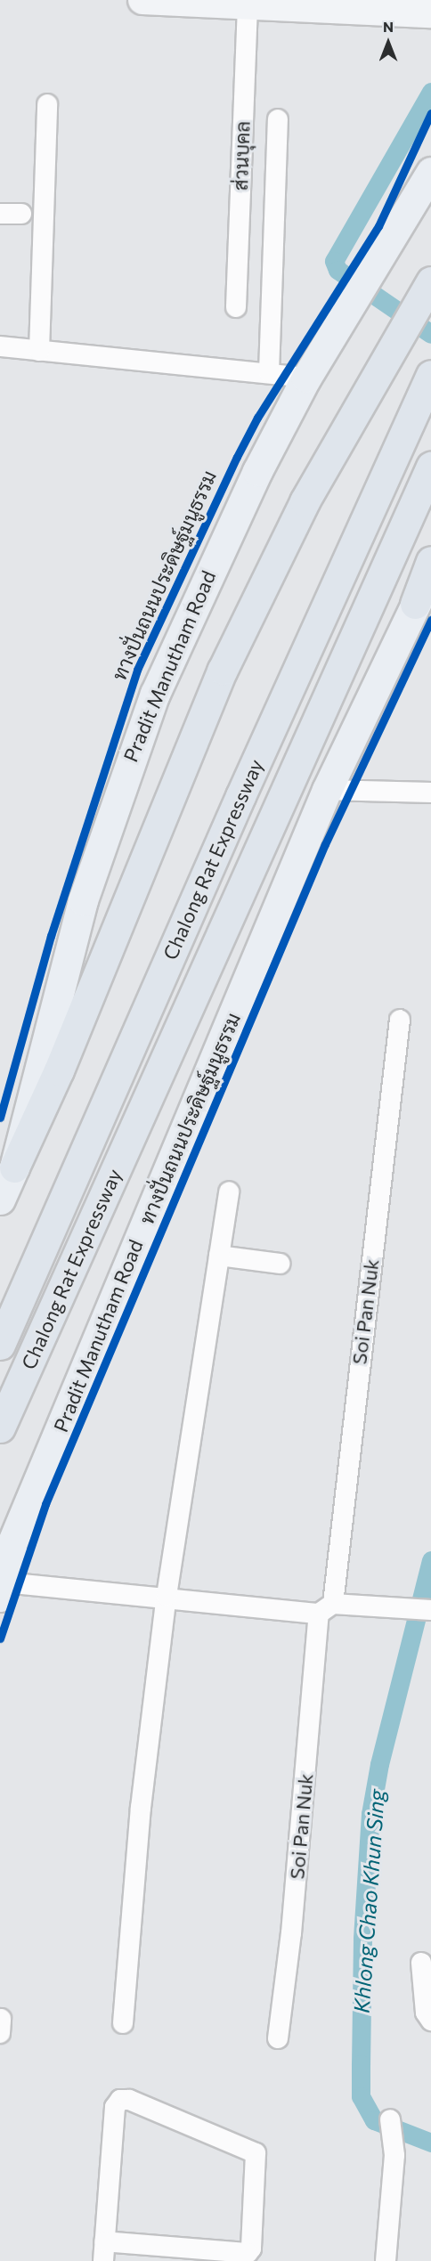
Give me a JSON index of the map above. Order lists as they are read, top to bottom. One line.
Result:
{"streets":{"highway":["Chalong Rat Expressway"],"main road":["Pradit Manutham Road"],"street":["ส่วนบุคล","Soi Pan Nuk"],"cycle path":["ทางปั่นถนนประดิษฐ์มนูธรรม"]},"water":["Khlong Chao Khun Sing"],"north":"top"}
